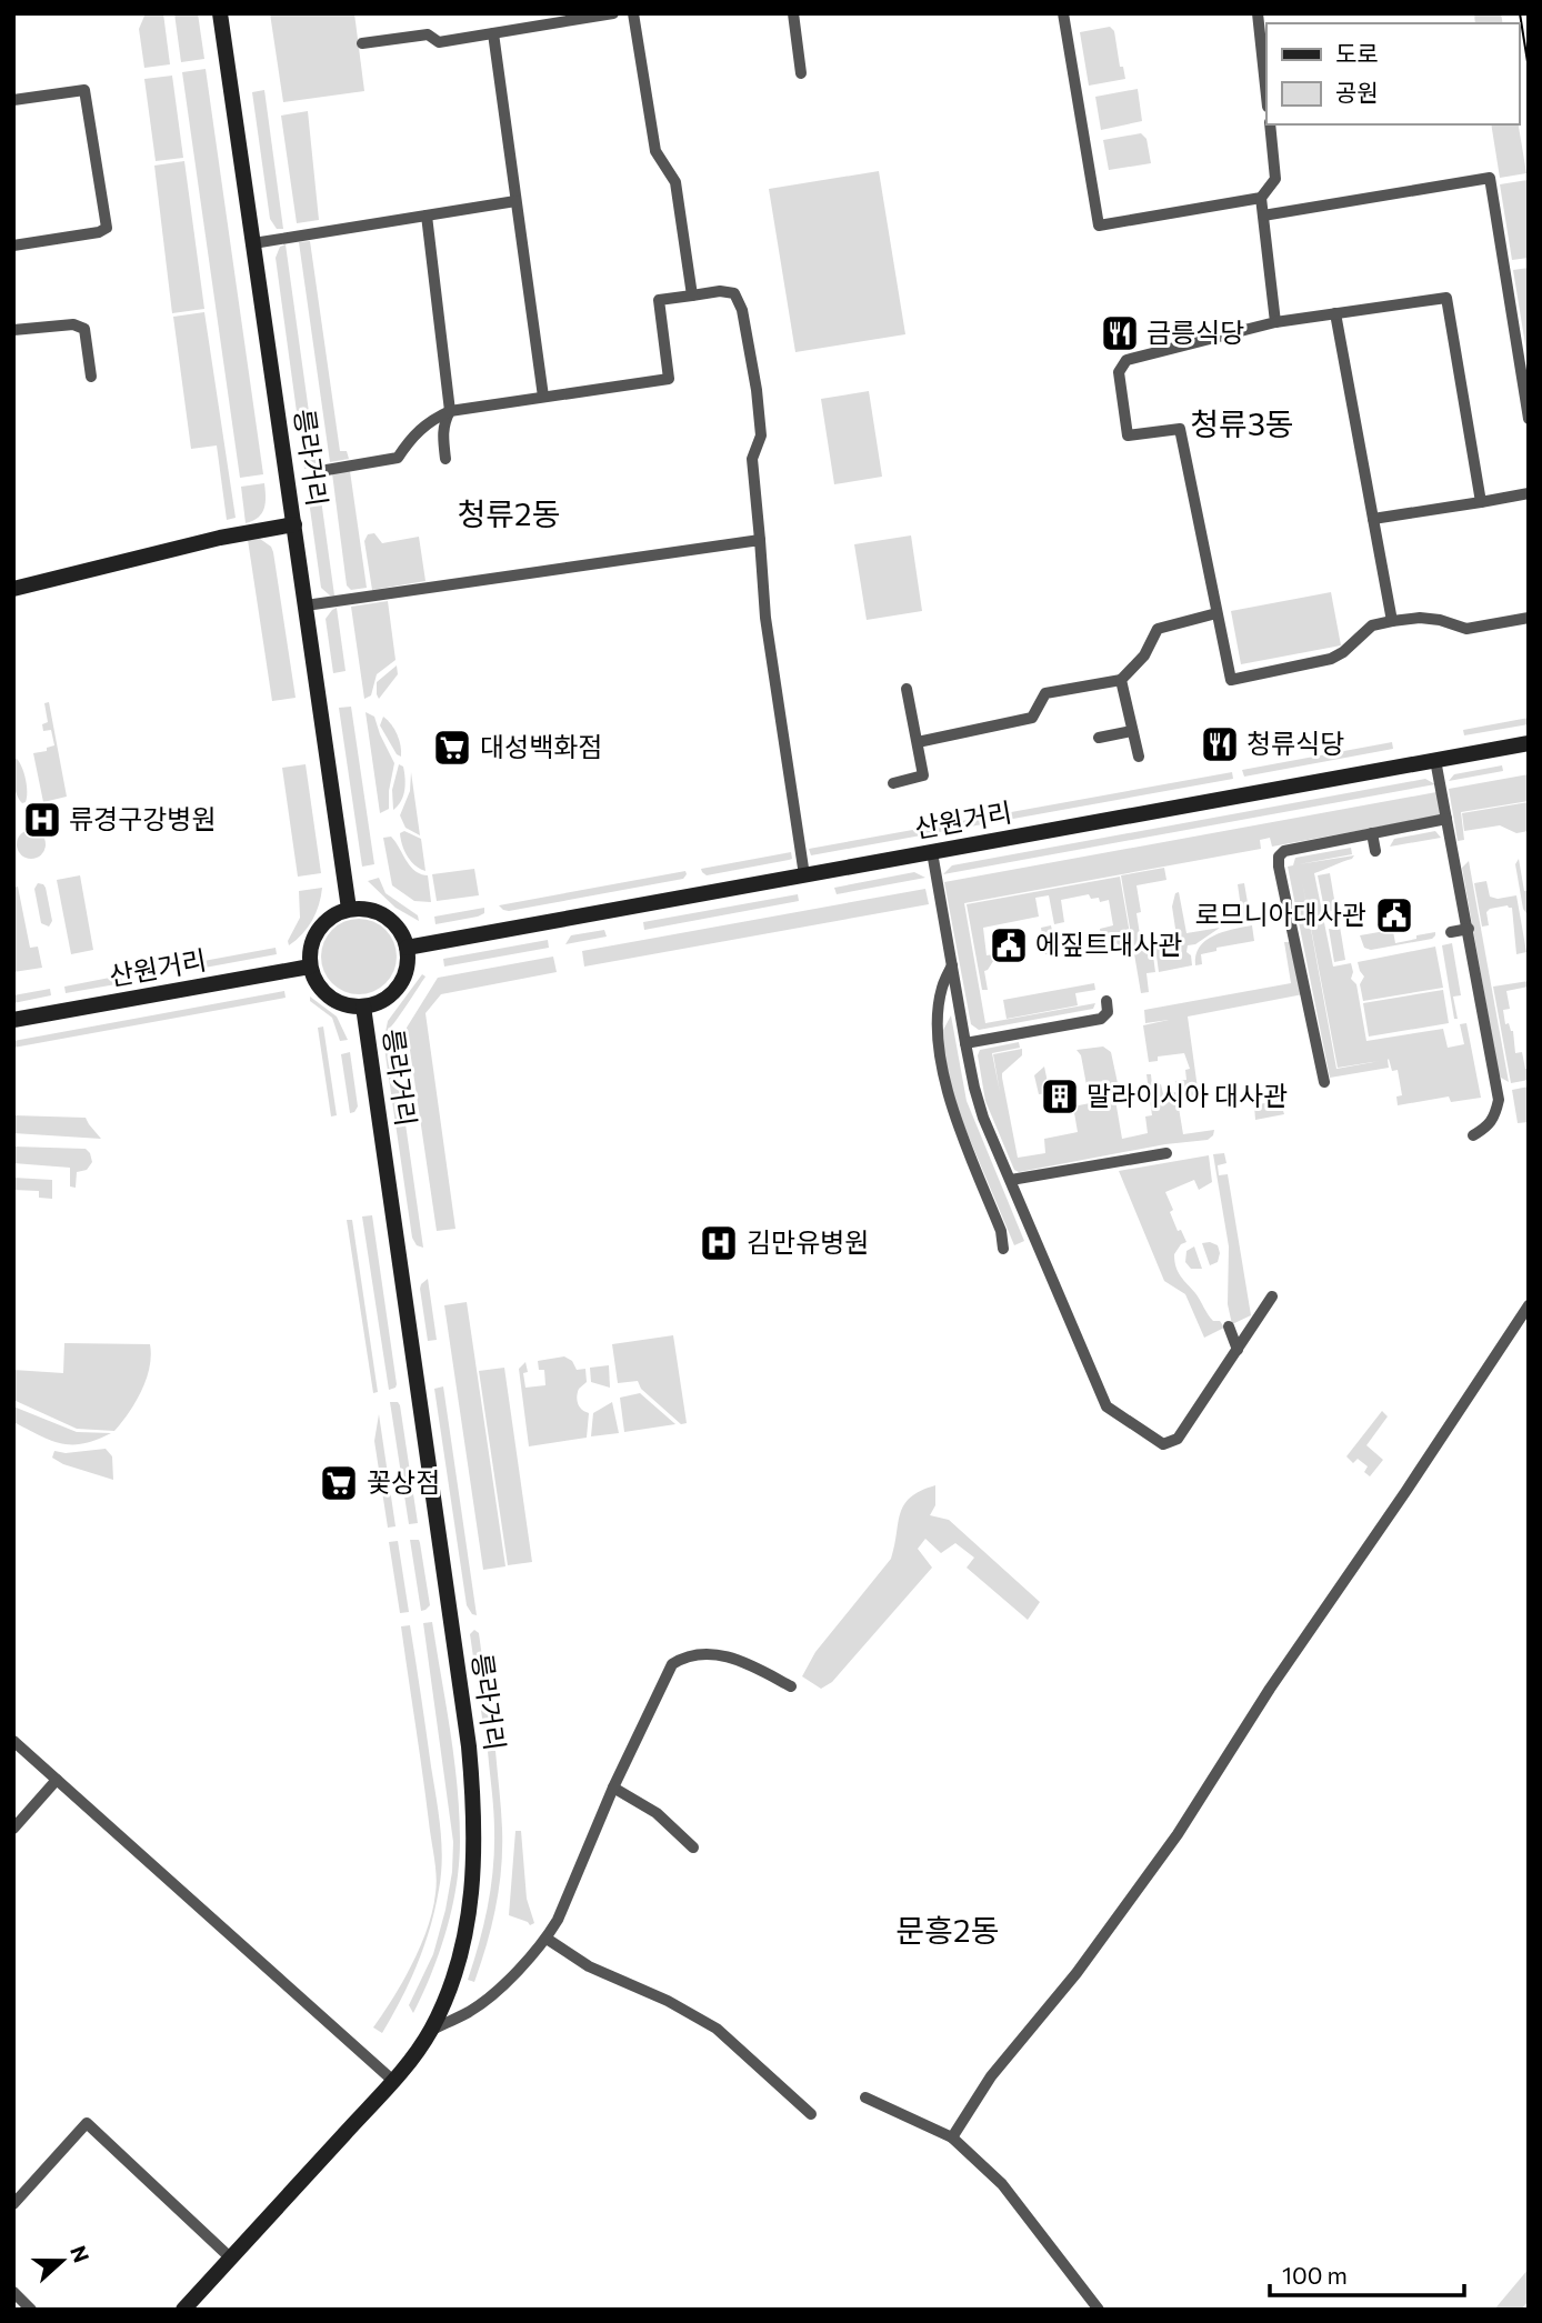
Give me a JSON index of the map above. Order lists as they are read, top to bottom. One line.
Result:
{"streets":{"main road":["릉라거리","산원거리"]},"crossings":[["릉라거리","산원거리"]],"districts":["청류3동","청류2동","문흥2동"],"places":{"restaurant":["금릉식당","청류식당"],"supermarket":["대성백화점","꽃상점"],"hospital":["류경구강병원","김만유병원"],"public building":["로므니아대사관","에짚트대사관"],"building":["말라이시아 대사관"]},"legend":["도로","공원"],"scale_bar":"100 m","north":"right"}
